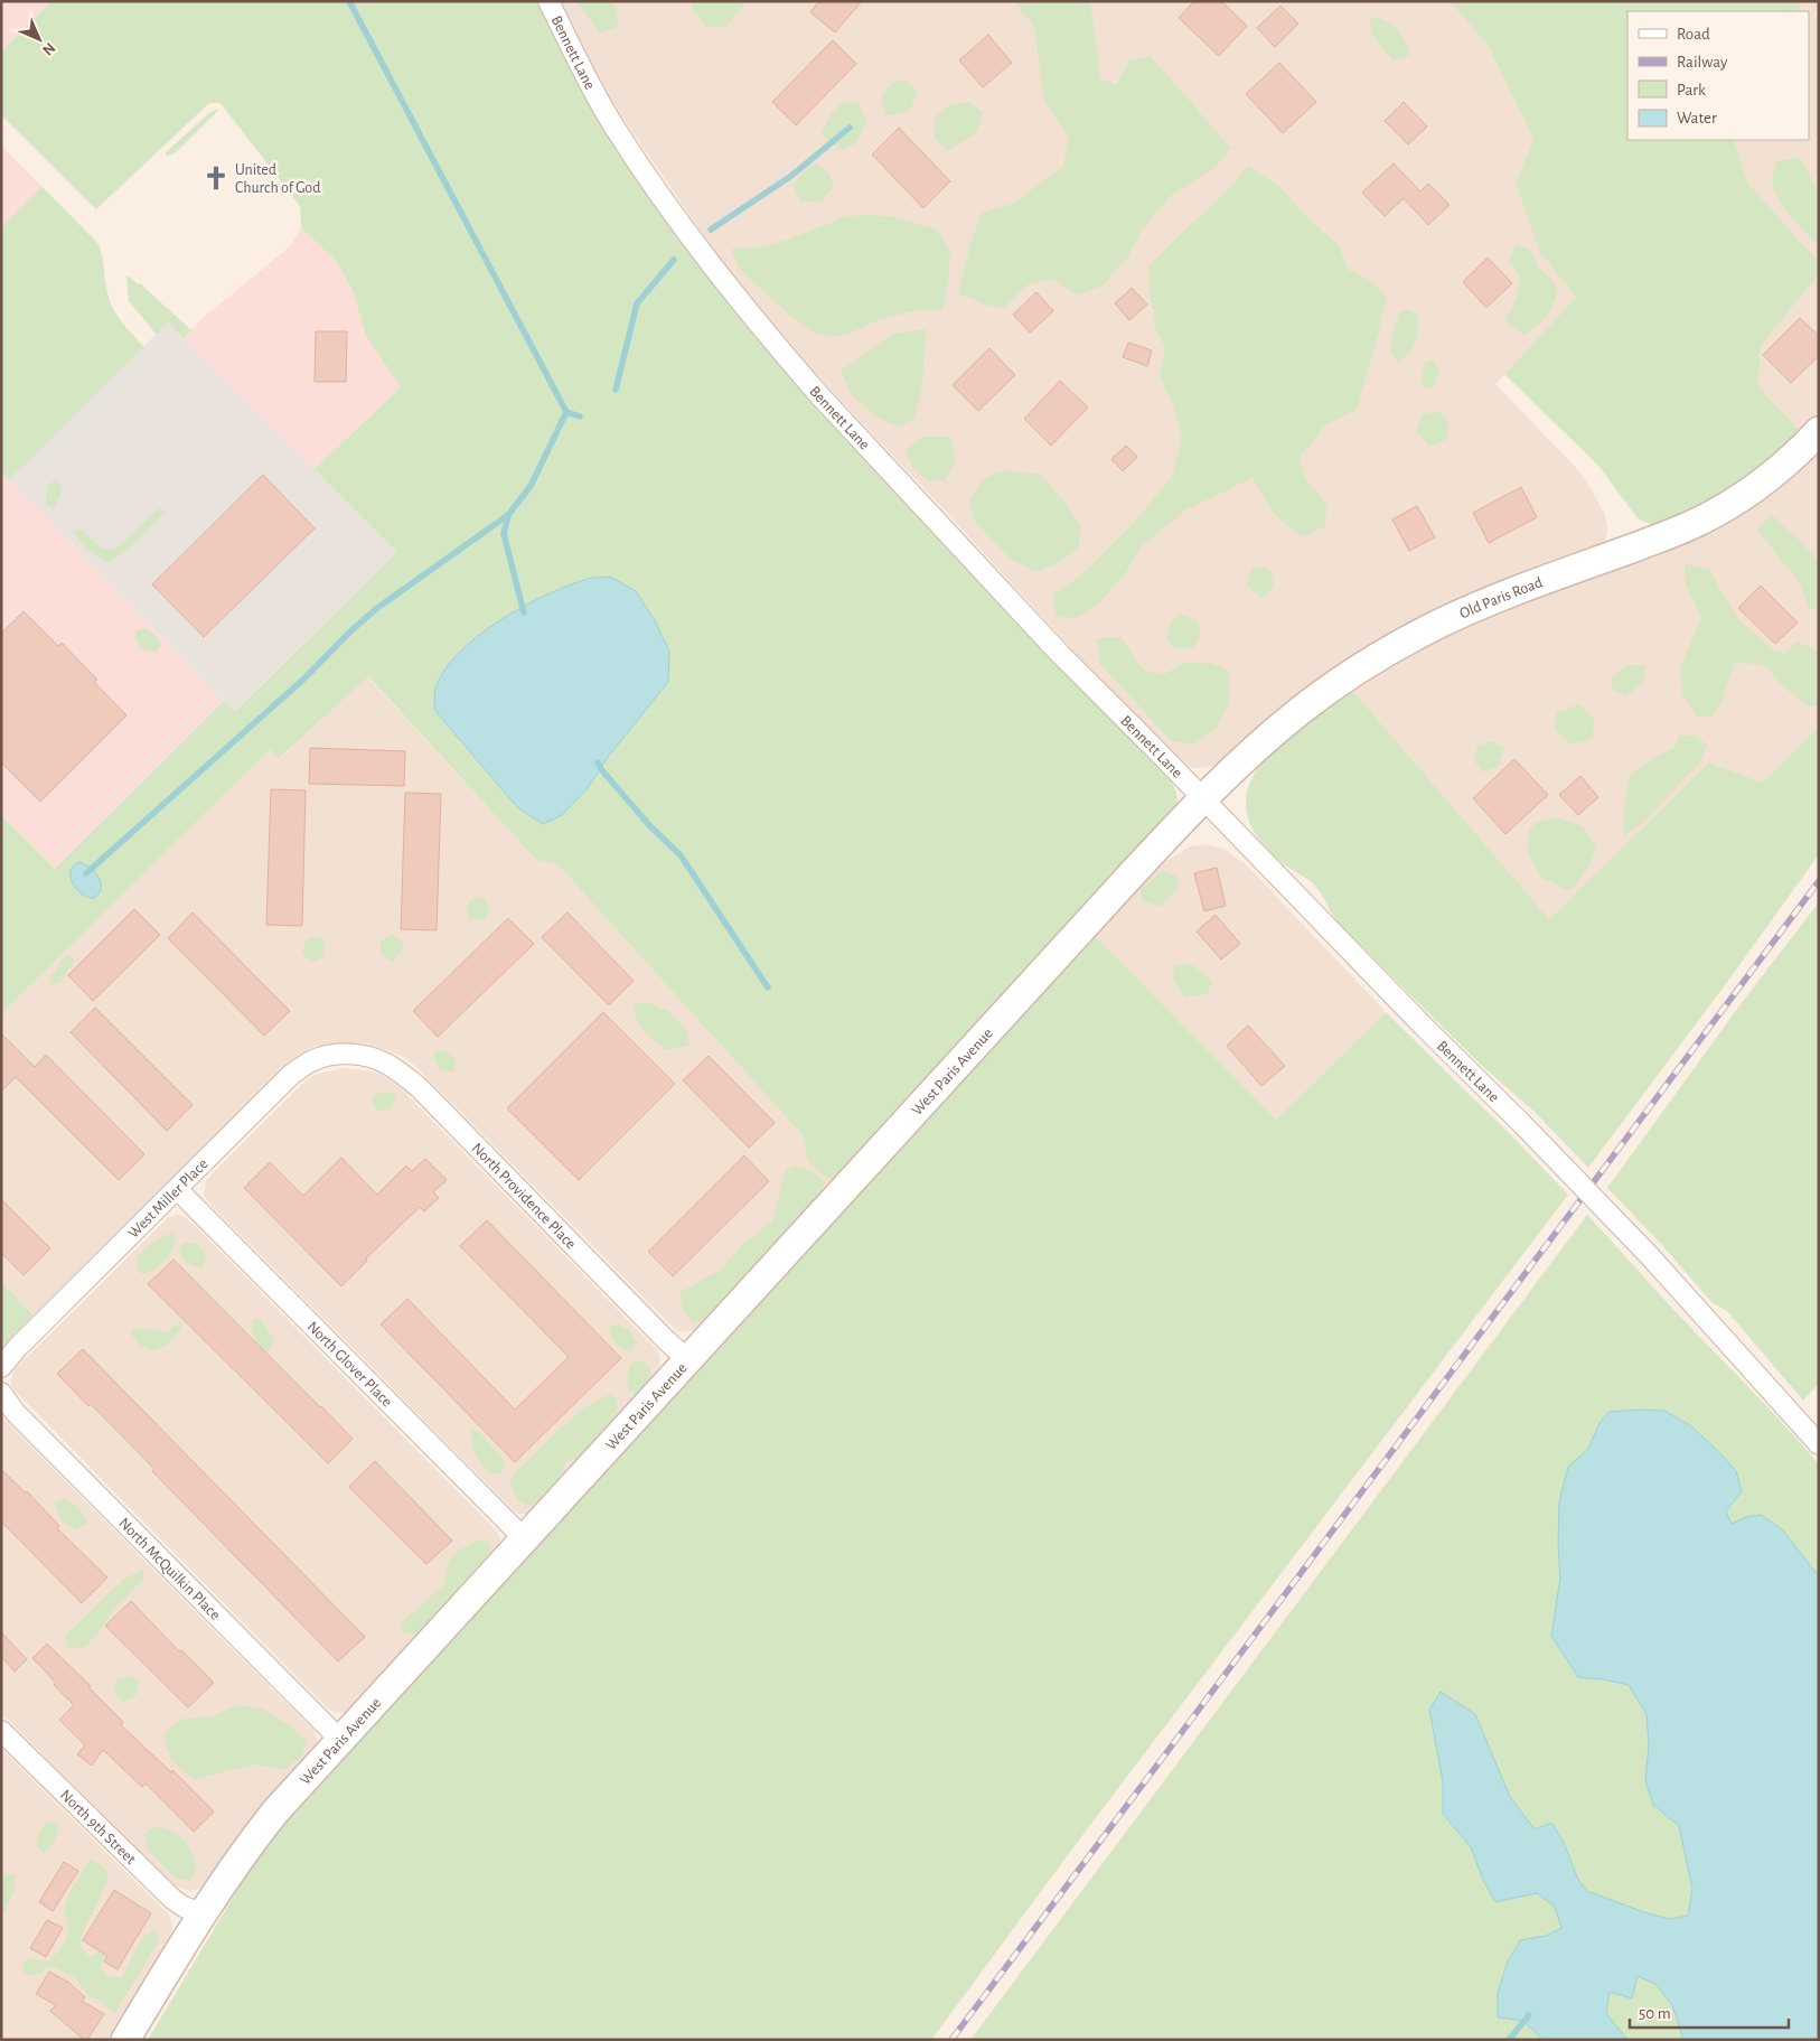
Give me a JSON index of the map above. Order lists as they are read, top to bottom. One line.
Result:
{"streets":{"main road":["Old Paris Road","West Paris Avenue"],"street":["Bennett Lane","North Providence Place","West Miller Place","North Glover Place","North McQuilkin Place","North 9th Street"]},"crossings":[["Bennett Lane","Old Paris Road"],["Bennett Lane","West Paris Avenue"],["Old Paris Road","West Paris Avenue"],["West Paris Avenue","North Providence Place"],["West Paris Avenue","North Glover Place"],["West Paris Avenue","North McQuilkin Place"],["West Paris Avenue","North 9th Street"],["North Providence Place","West Miller Place"],["West Miller Place","North Glover Place"]],"places":{"church":["United Church of God"]},"legend":["Road","Railway","Park","Water"],"scale_bar":"50 m","north":"bottom right"}
